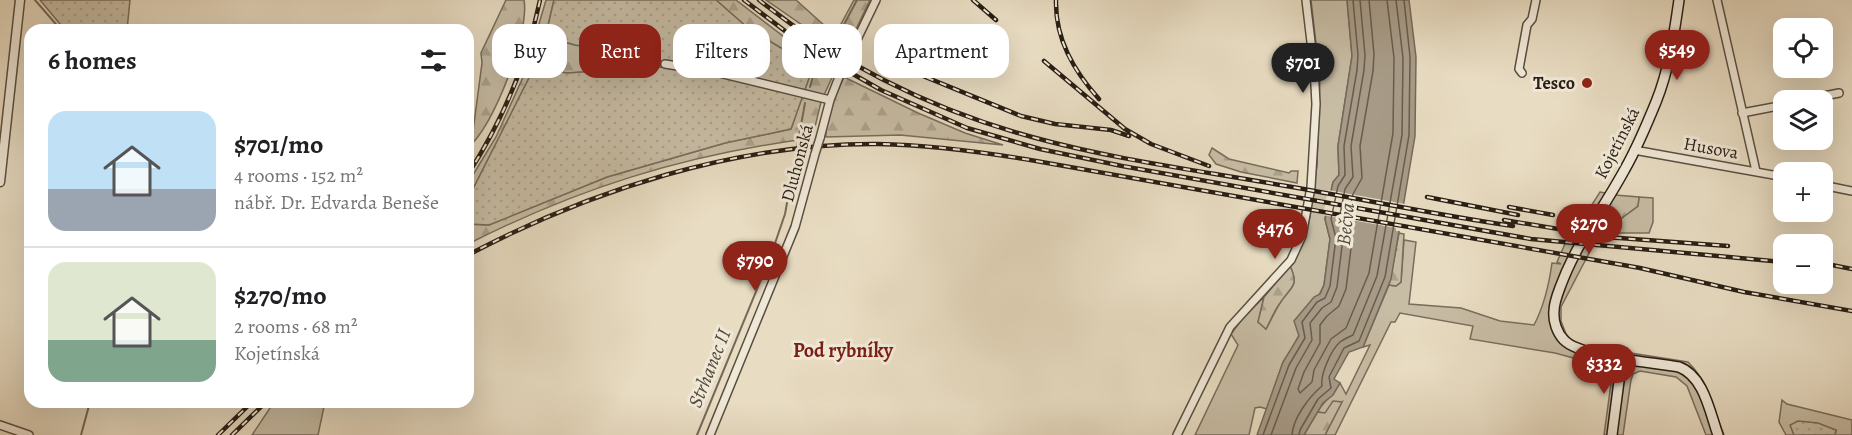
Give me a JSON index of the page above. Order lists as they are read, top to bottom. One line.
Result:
{"streets":{"main road":["Kojetínská"],"street":["Husova","Dluhonská"]},"crossings":[["Kojetínská","Husova"]],"districts":["Pod rybníky"],"water":["Bečva","Strhanec II"],"places":["Tesco"],"page":{"map_buttons":["+","−"],"chip":["Buy","Rent","Filters","New","Apartment"],"heading":"6 homes","price":["$549","$701","$270","$476","$790","$332"],"list":[{"name":"$701/mo","note":"4 rooms · 152 m² · nábř. Dr. Edvarda Beneše"},{"name":"$270/mo","note":"2 rooms · 68 m² · Kojetínská"}]}}
